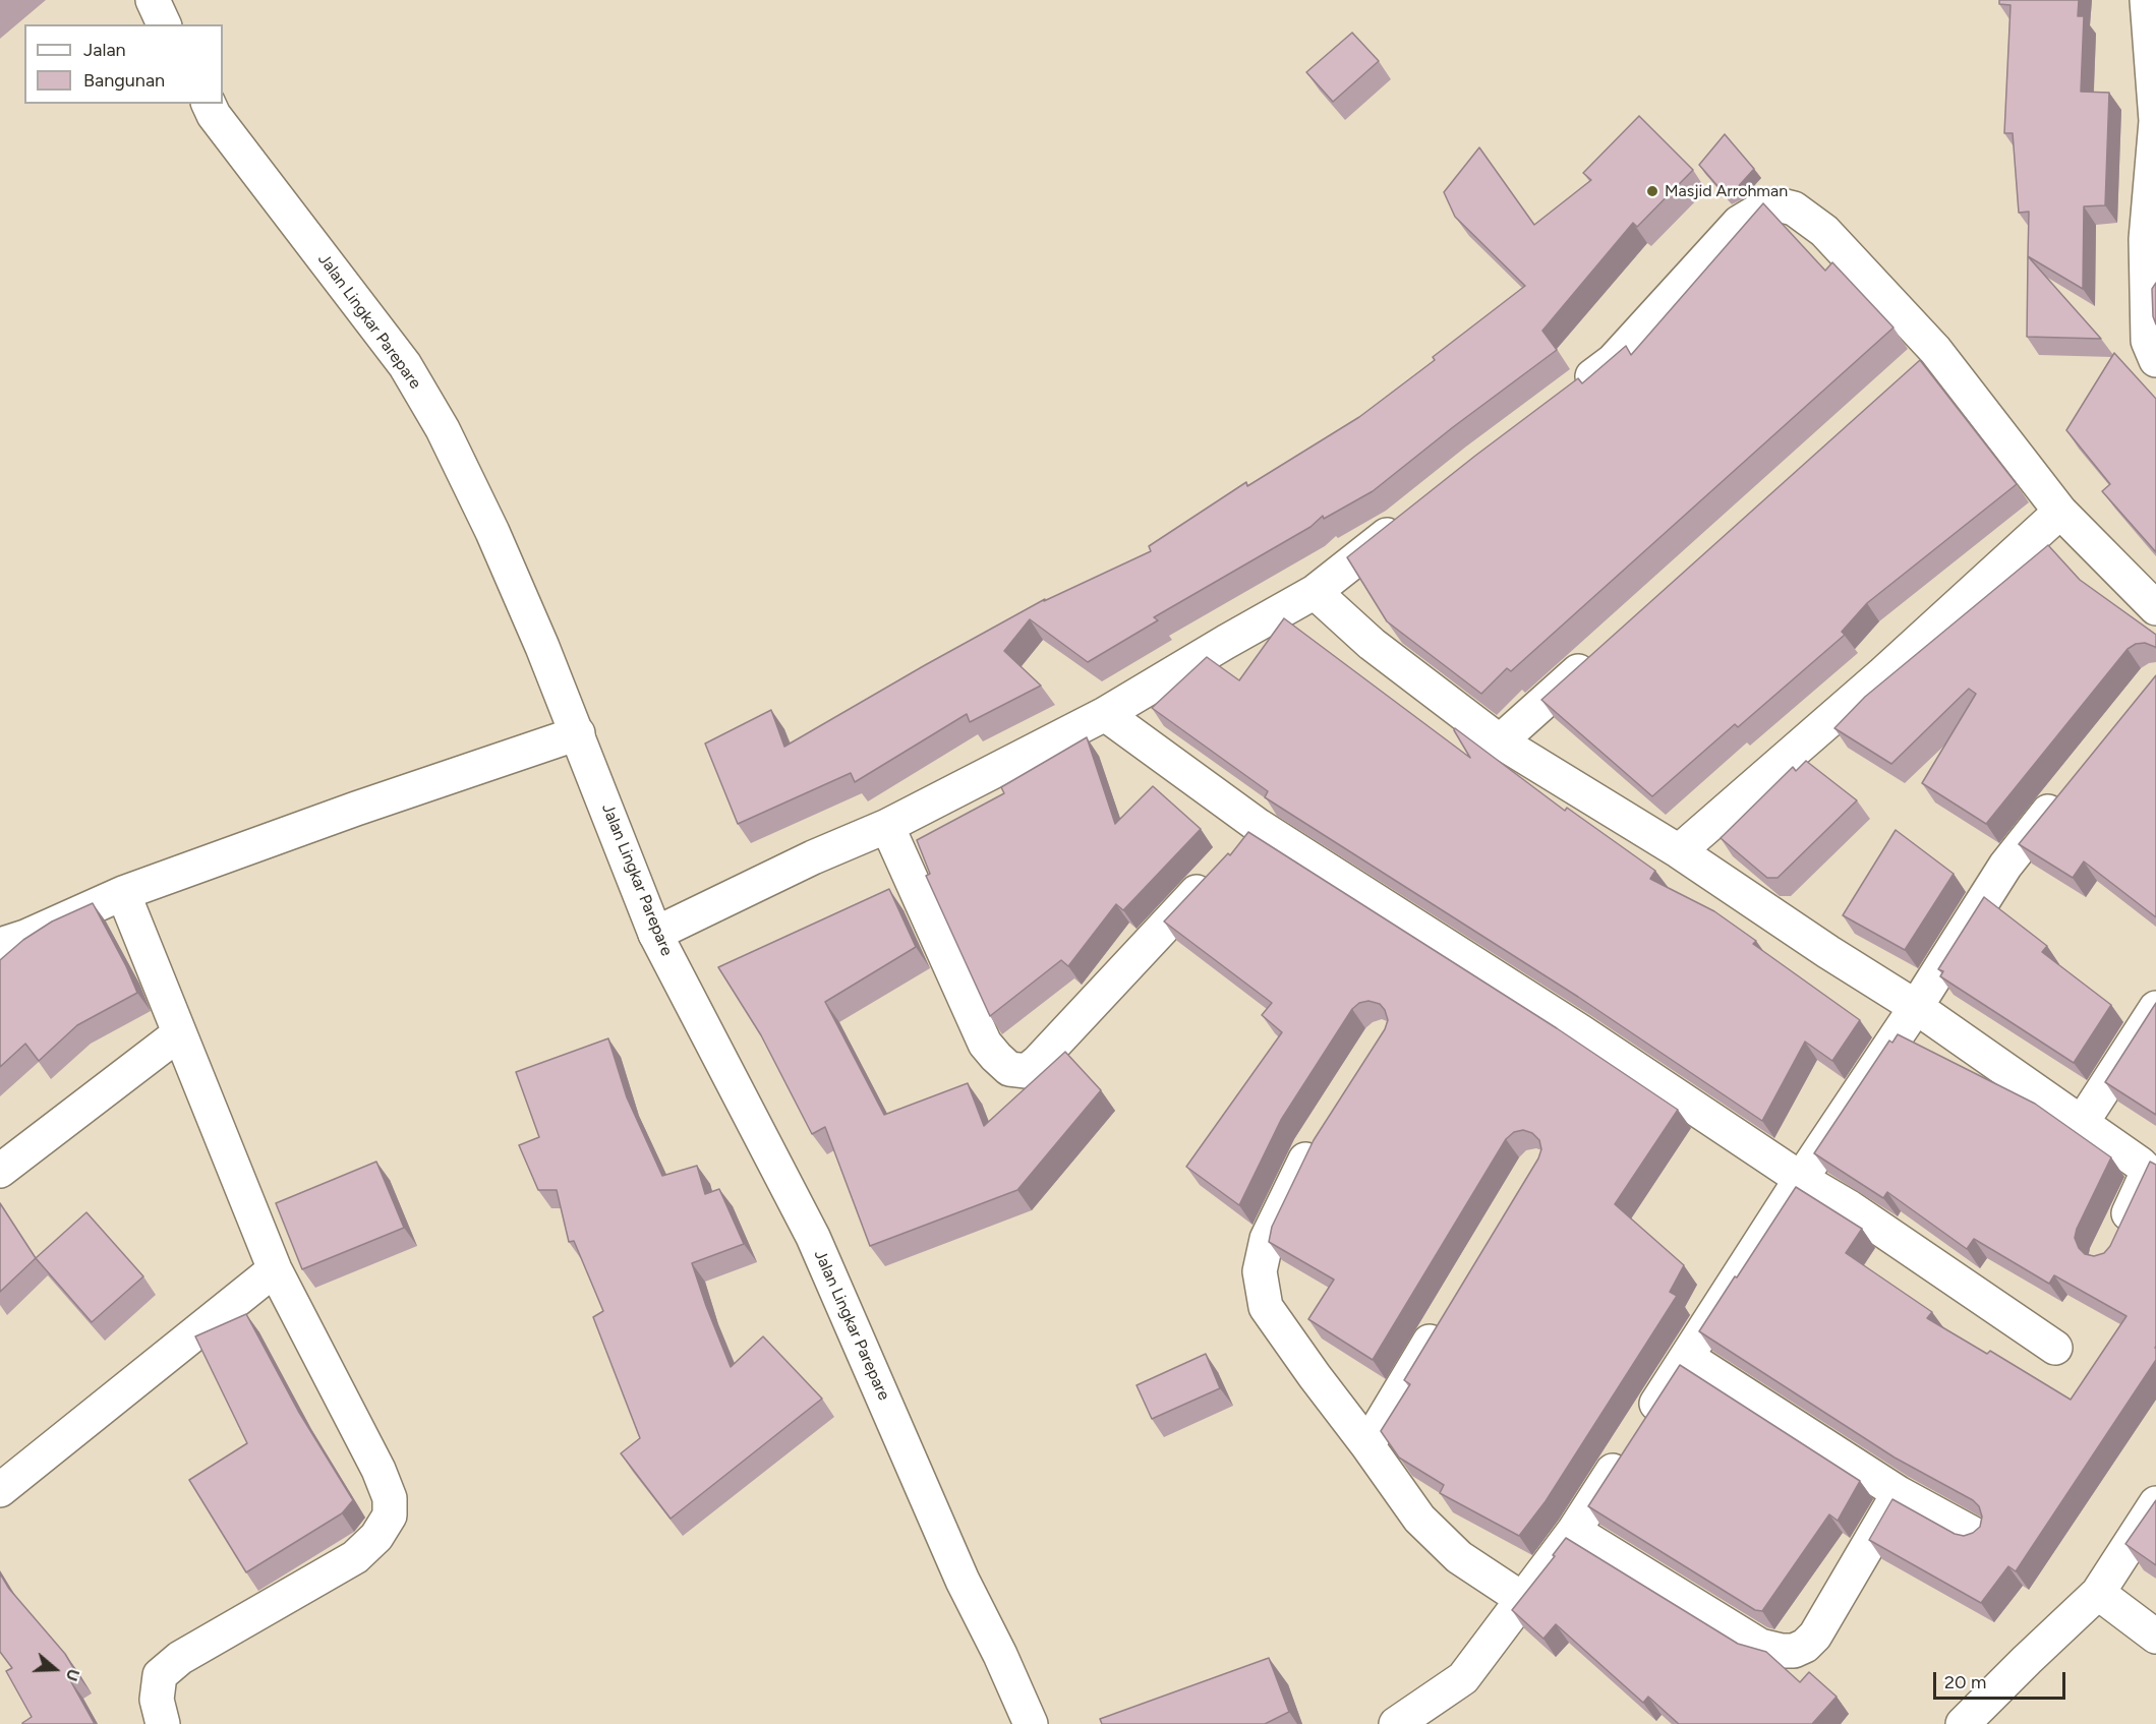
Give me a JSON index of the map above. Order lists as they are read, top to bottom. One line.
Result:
{"streets":{"main road":["Jalan Lingkar Parepare"]},"places":["Masjid Arrohman"],"legend":["Jalan","Bangunan"],"scale_bar":"20 m","north":"right"}
